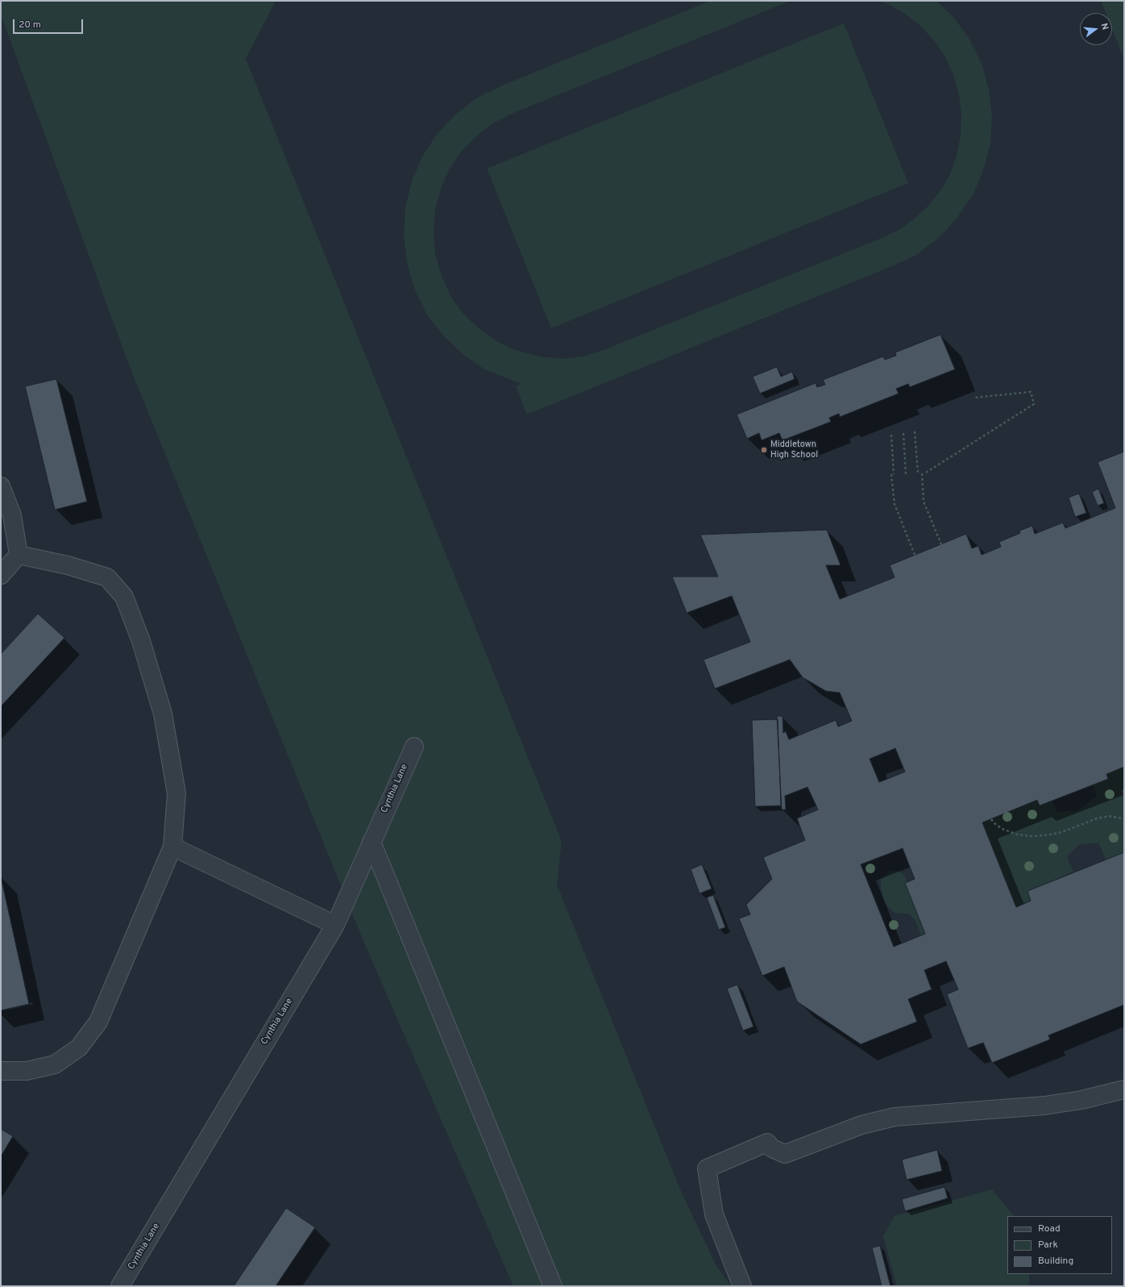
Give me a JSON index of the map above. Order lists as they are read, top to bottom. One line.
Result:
{"streets":{"street":["Cynthia Lane"]},"places":["Middletown High School"],"legend":["Road","Park","Building"],"scale_bar":"20 m","north":"right"}
